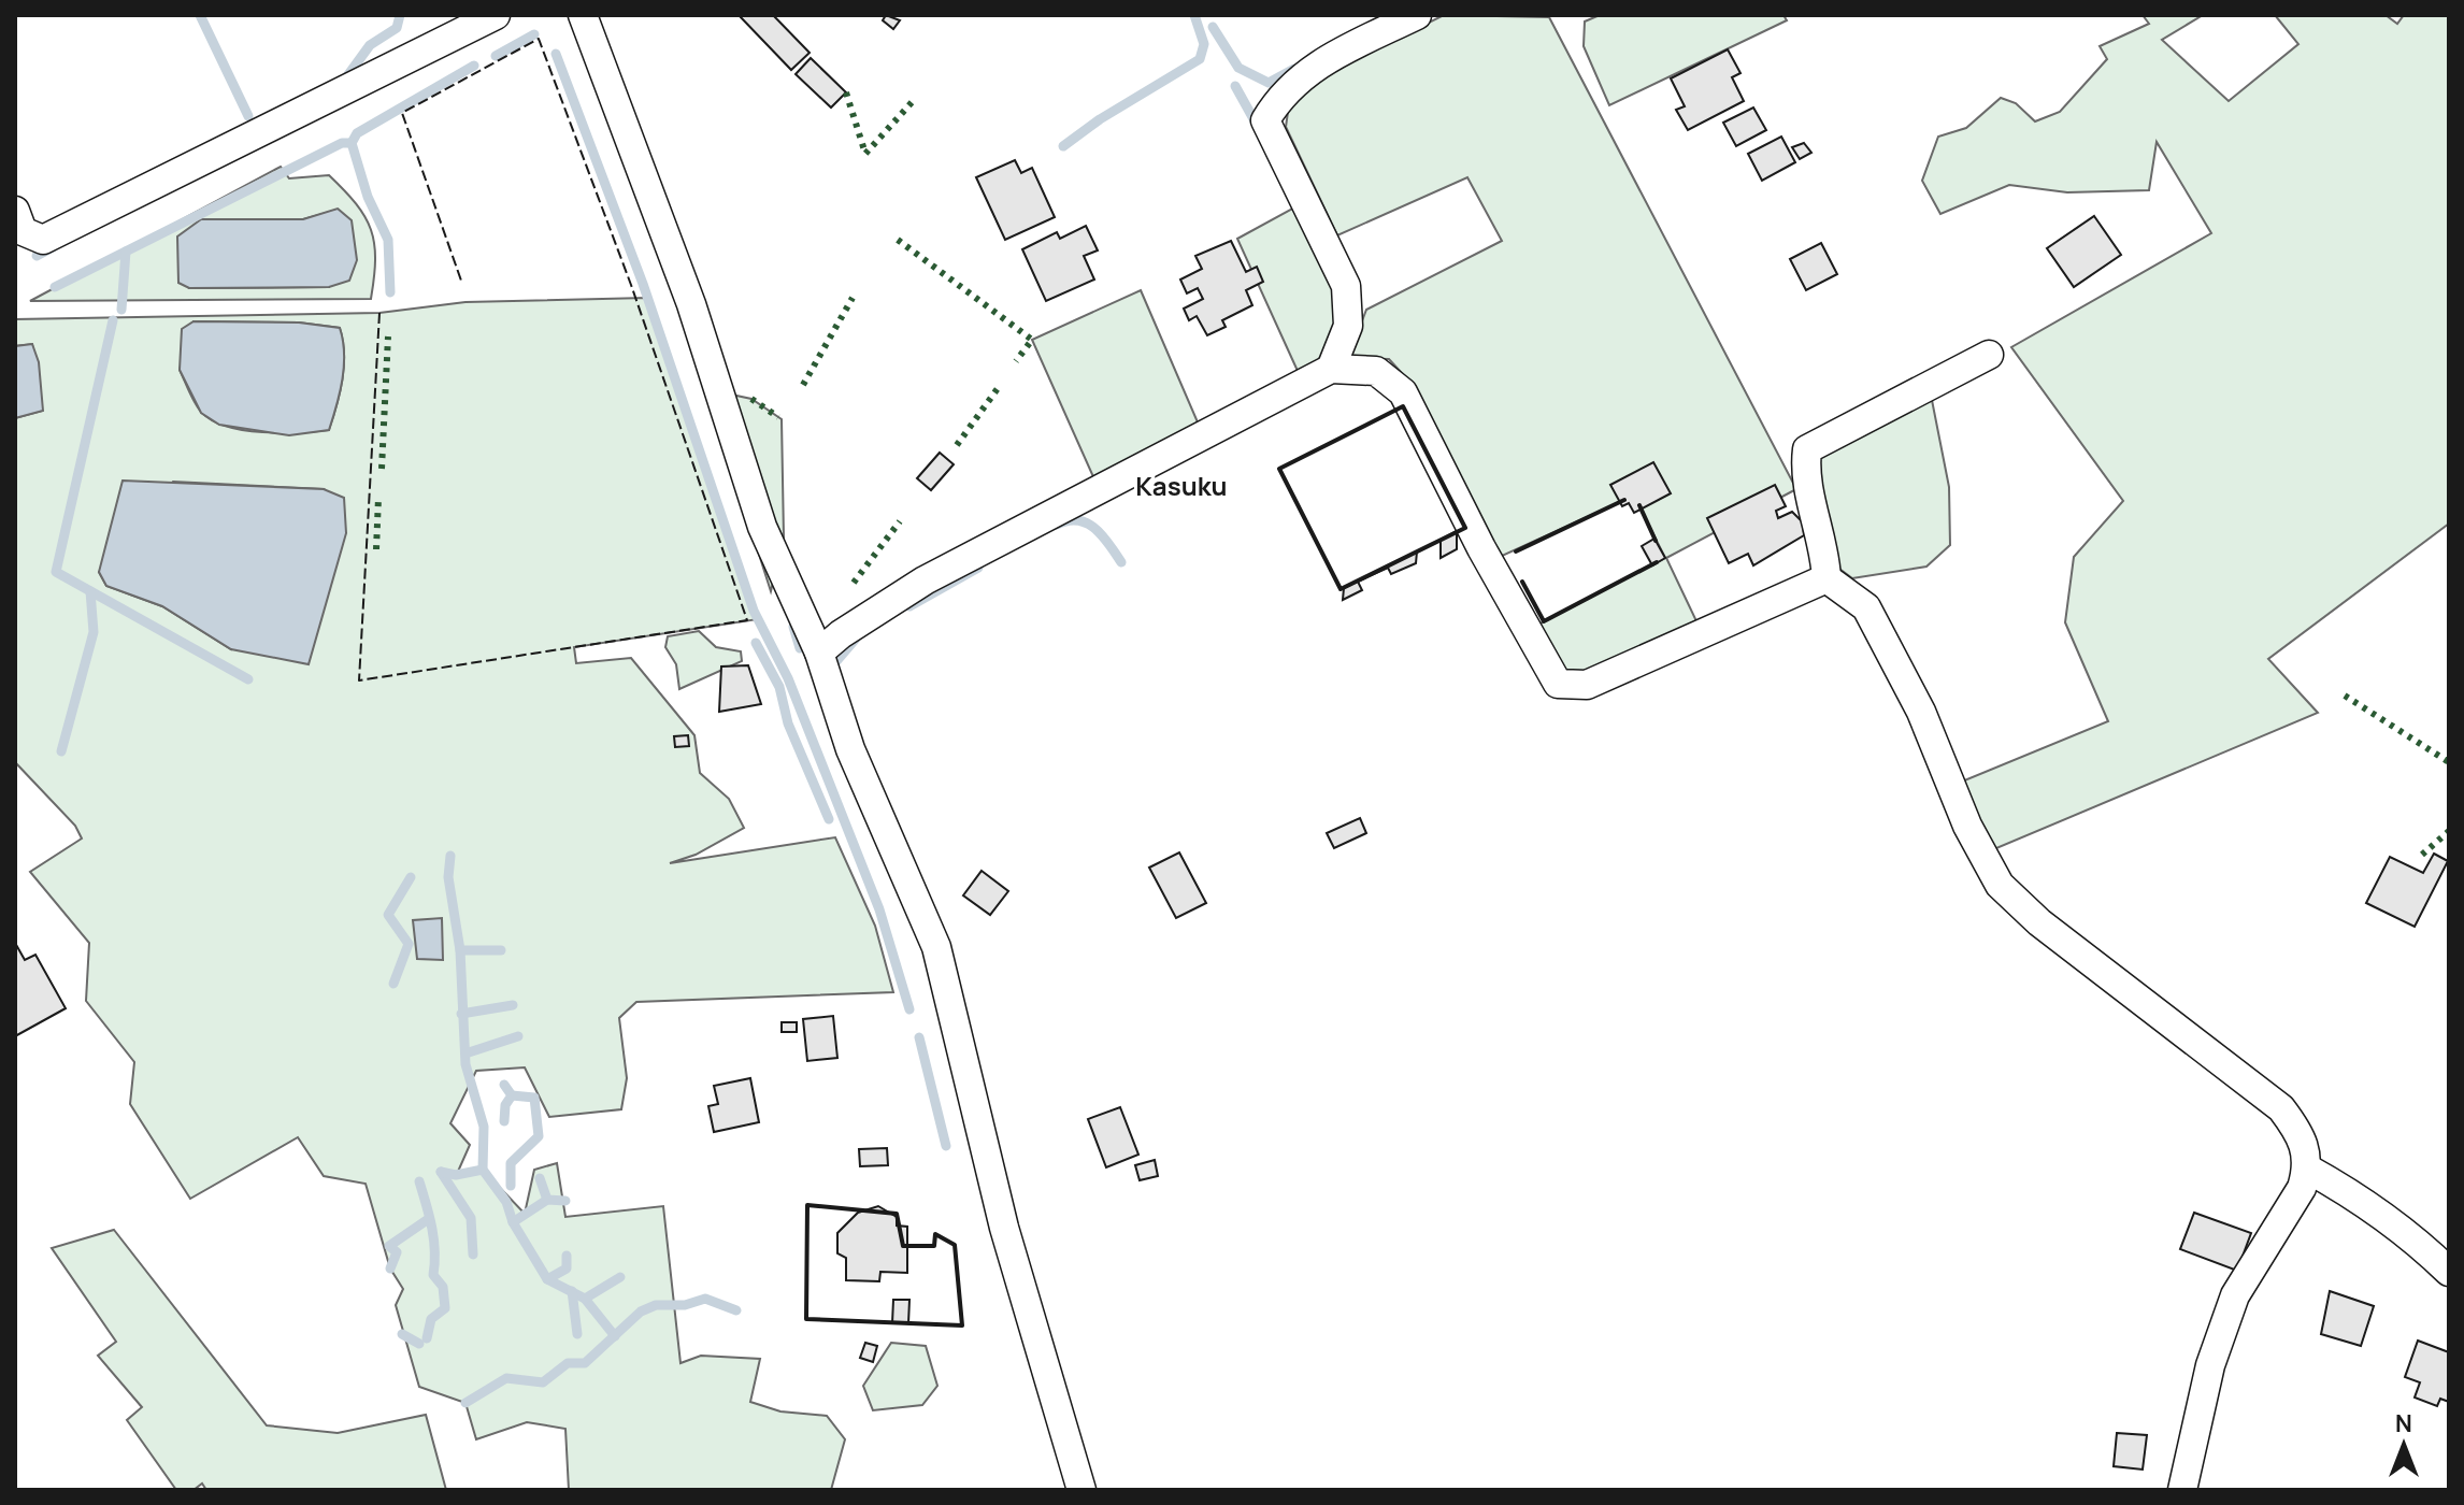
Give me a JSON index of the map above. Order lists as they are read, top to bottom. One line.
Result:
{"districts":["Kasuku"],"north":"top"}
